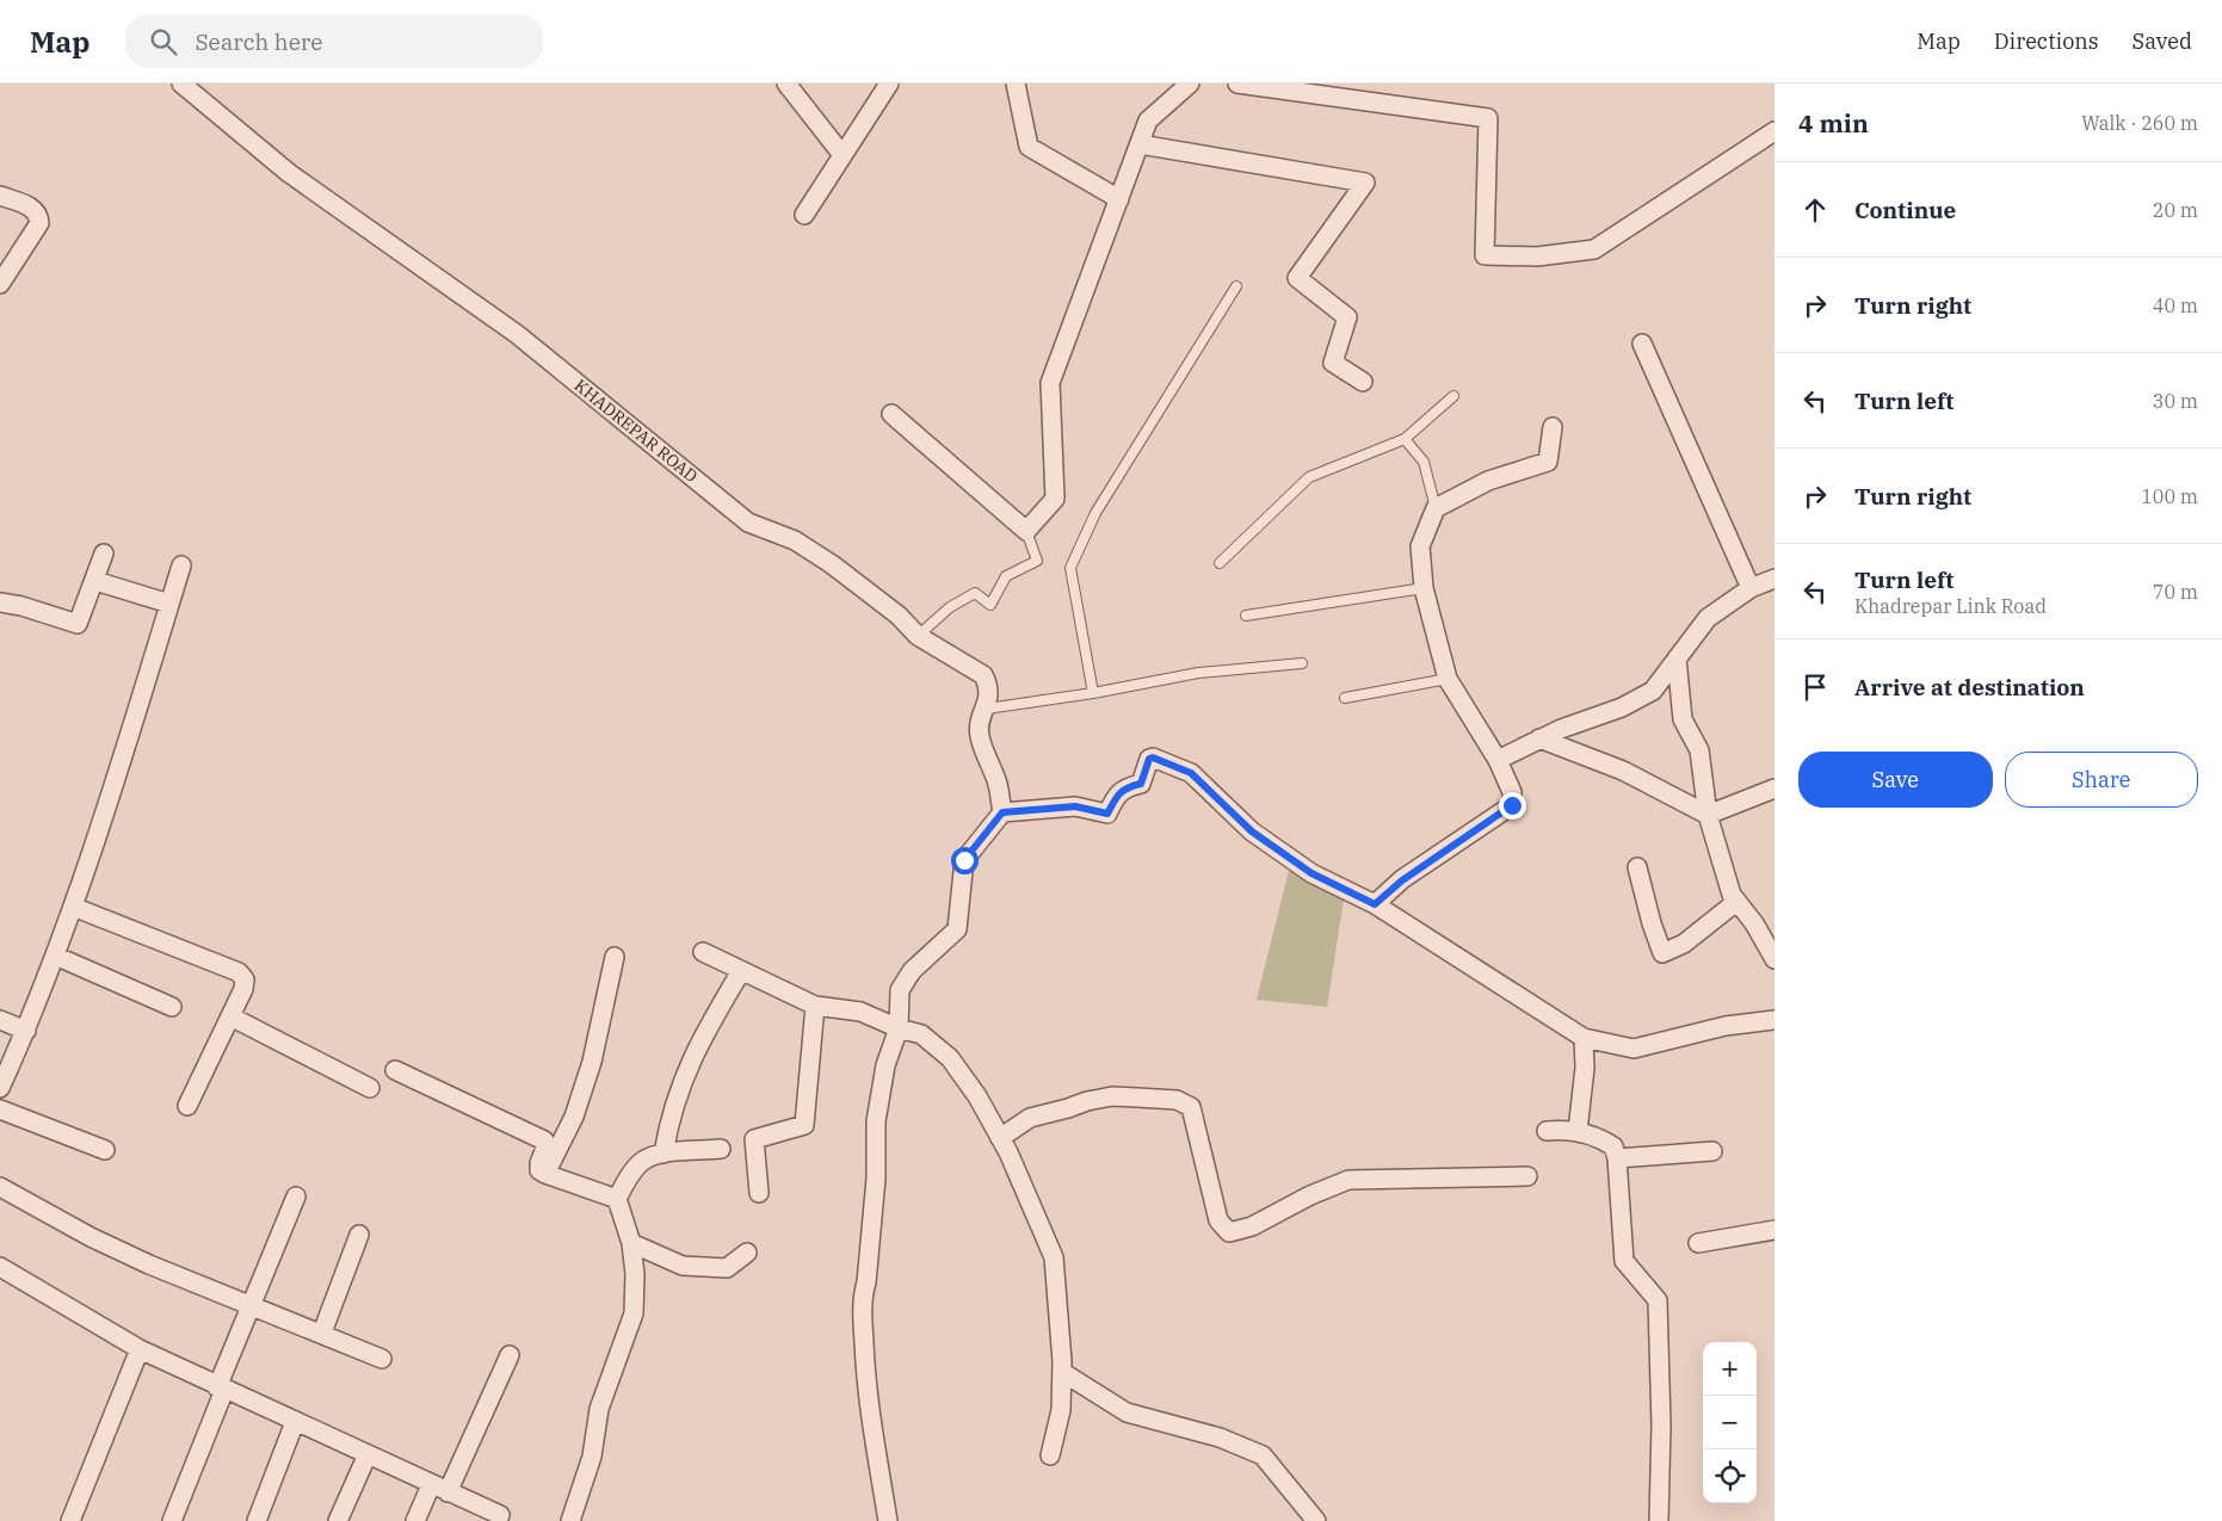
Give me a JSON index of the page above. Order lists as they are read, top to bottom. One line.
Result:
{"streets":{"street":["KHADREPAR ROAD"]},"page":{"header":"Map","search":"Search here","nav":["Map","Directions","Saved"],"heading":["4 min","Walk · 260 m"],"list":[["Continue","20 m"],["Turn right","40 m"],["Turn left","30 m"],["Turn right","100 m"],["Turn left","Khadrepar Link Road","70 m"],"Arrive at destination"],"buttons":["Save","Share"],"map_buttons":["+","−"]}}
